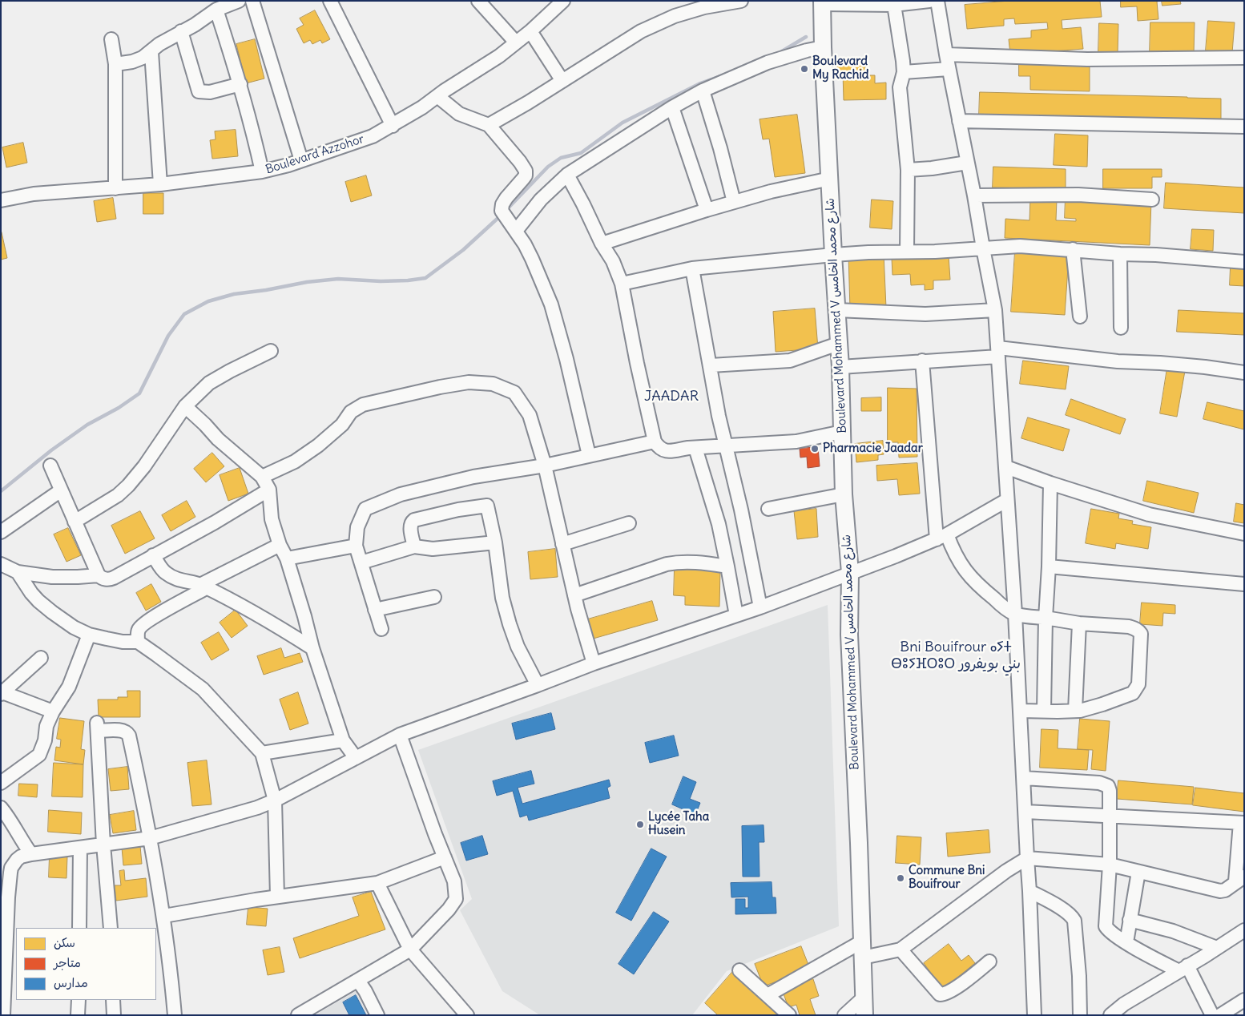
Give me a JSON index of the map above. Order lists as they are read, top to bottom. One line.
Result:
{"streets":{"main road":["Boulevard Mohammed V شارع محمد الخامس"],"street":["Boulevard Azzohor"]},"districts":["JAADAR","Bni Bouifrour ⴰⵢⵜ ⴱⵓⵢⴼⵔⵓⵔ بني بويفرور"],"places":["Boulevard My Rachid","Pharmacie Jaadar","Lycée Taha Husein","Commune Bni Bouifrour"],"legend":["سكن","متاجر","مدارس"]}
